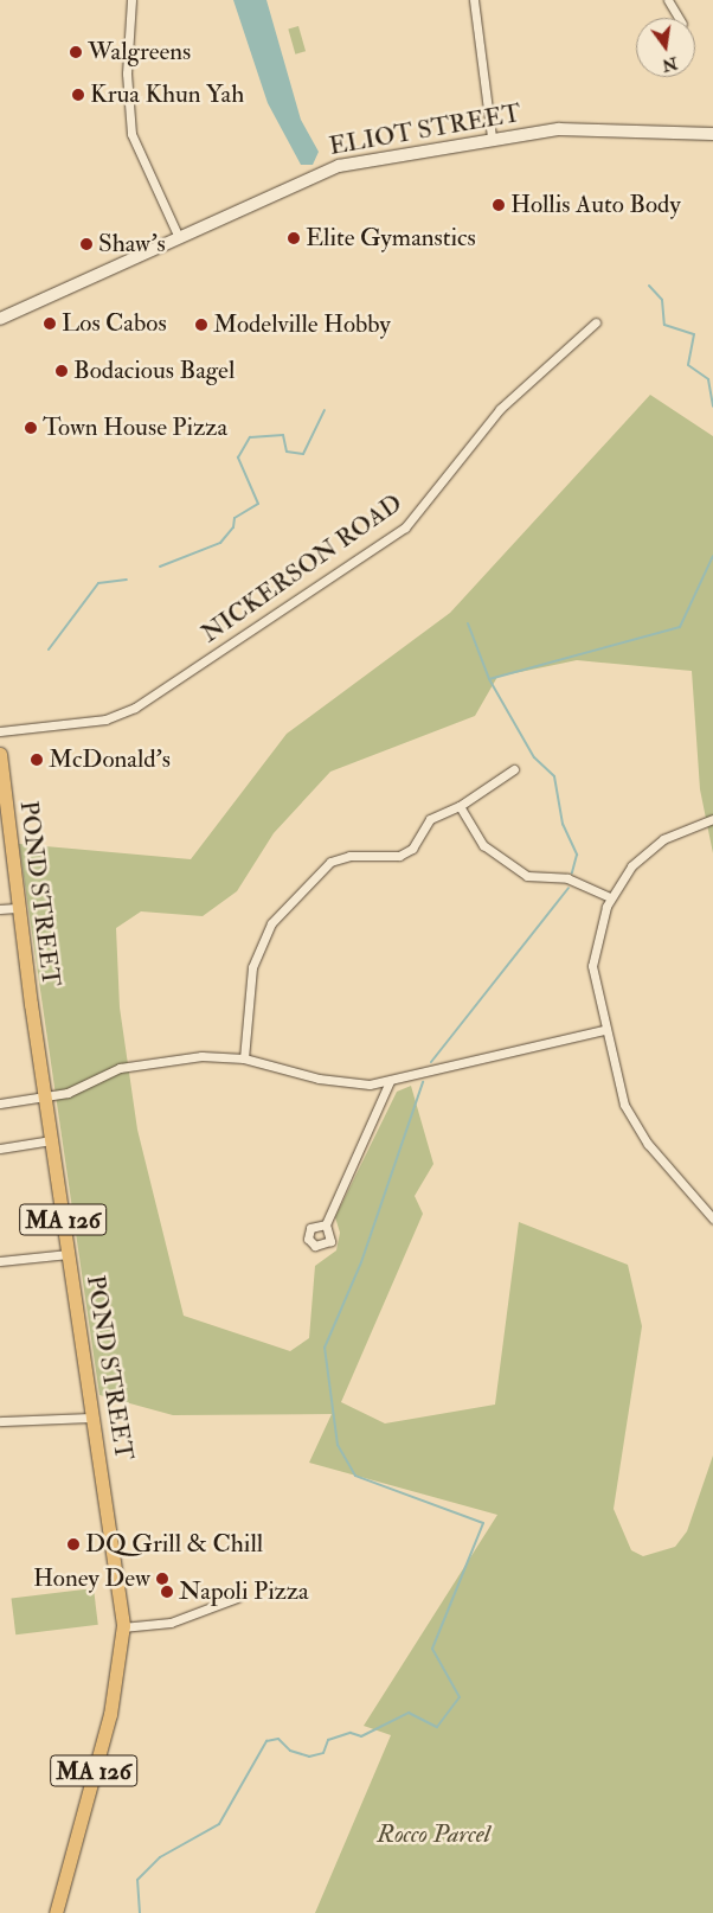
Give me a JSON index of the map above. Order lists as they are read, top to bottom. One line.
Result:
{"streets":{"main road":["ELIOT STREET","POND STREET","MA 126"],"street":["NICKERSON ROAD"]},"parks":["Rocco Parcel"],"places":["Walgreens","Krua Khun Yah","Hollis Auto Body","Elite Gymanstics","Shaw's","Los Cabos","Modelville Hobby","Bodacious Bagel","Town House Pizza","McDonald's","DQ Grill & Chill","Honey Dew","Napoli Pizza"],"north":"bottom"}
